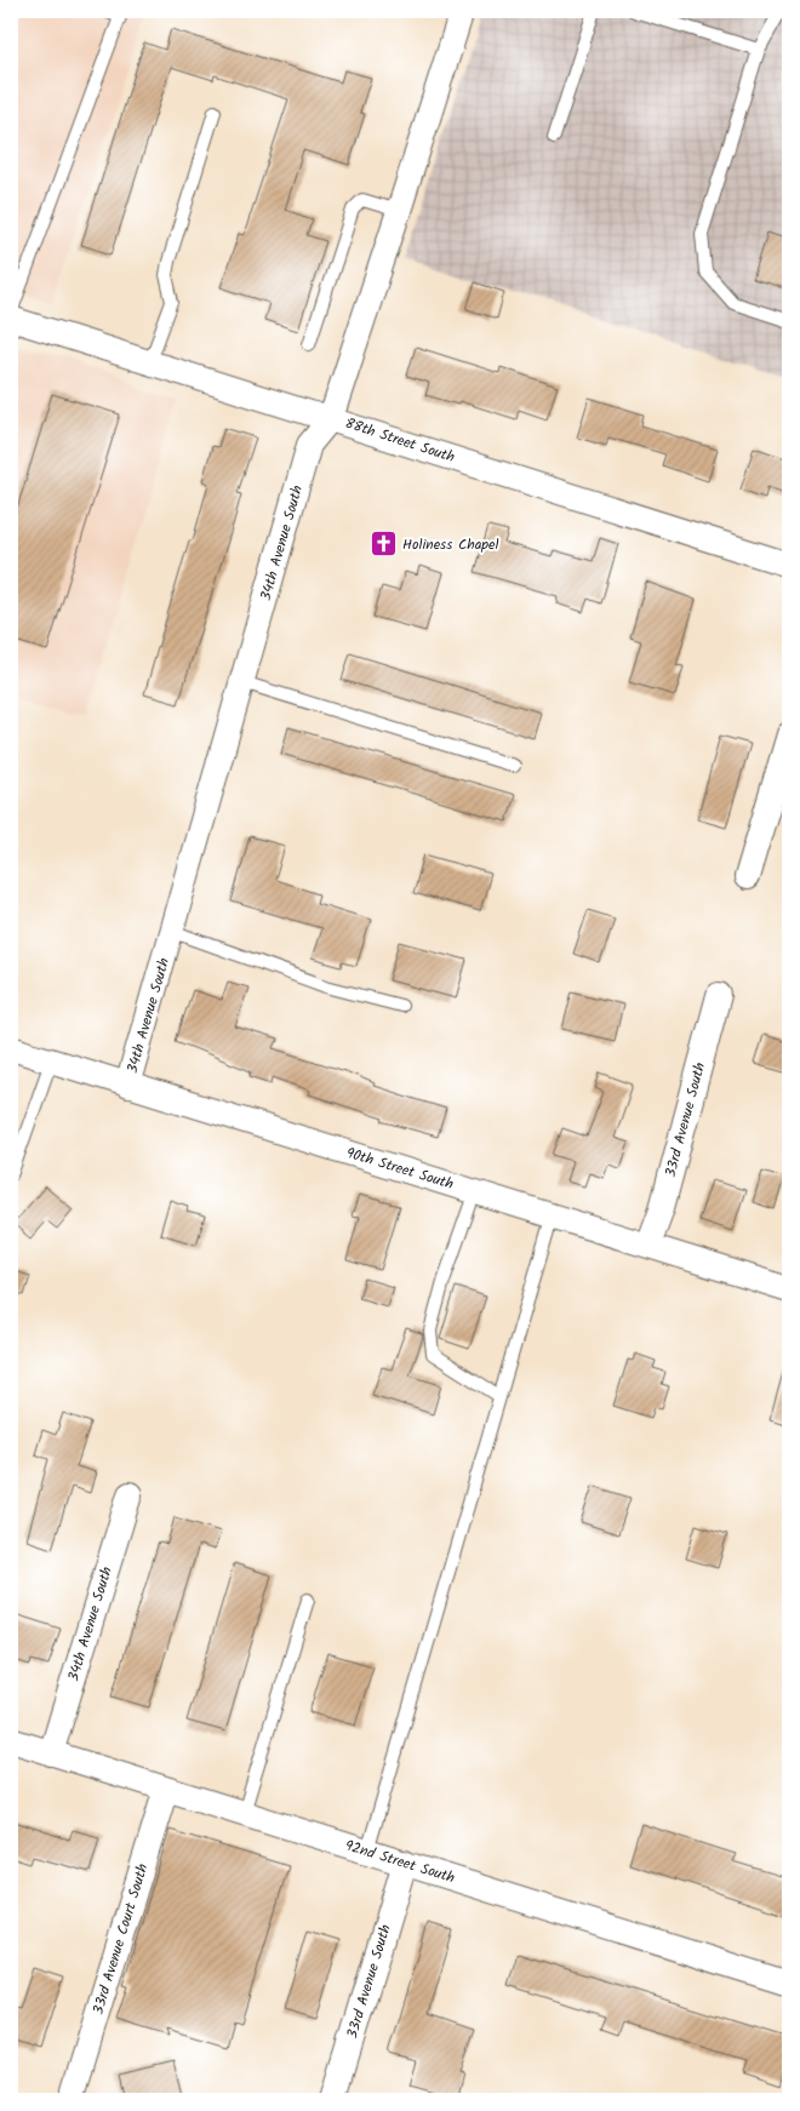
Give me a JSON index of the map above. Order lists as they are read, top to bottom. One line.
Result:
{"streets":{"street":["88th Street South","34th Avenue South","33rd Avenue South","90th Street South","92nd Street South","33rd Avenue Court South"]},"crossings":[["88th Street South","34th Avenue South"],["34th Avenue South","90th Street South"],["34th Avenue South","92nd Street South"],["33rd Avenue South","90th Street South"],["33rd Avenue South","92nd Street South"],["92nd Street South","33rd Avenue Court South"]],"places":{"church":["Holiness Chapel"]}}
